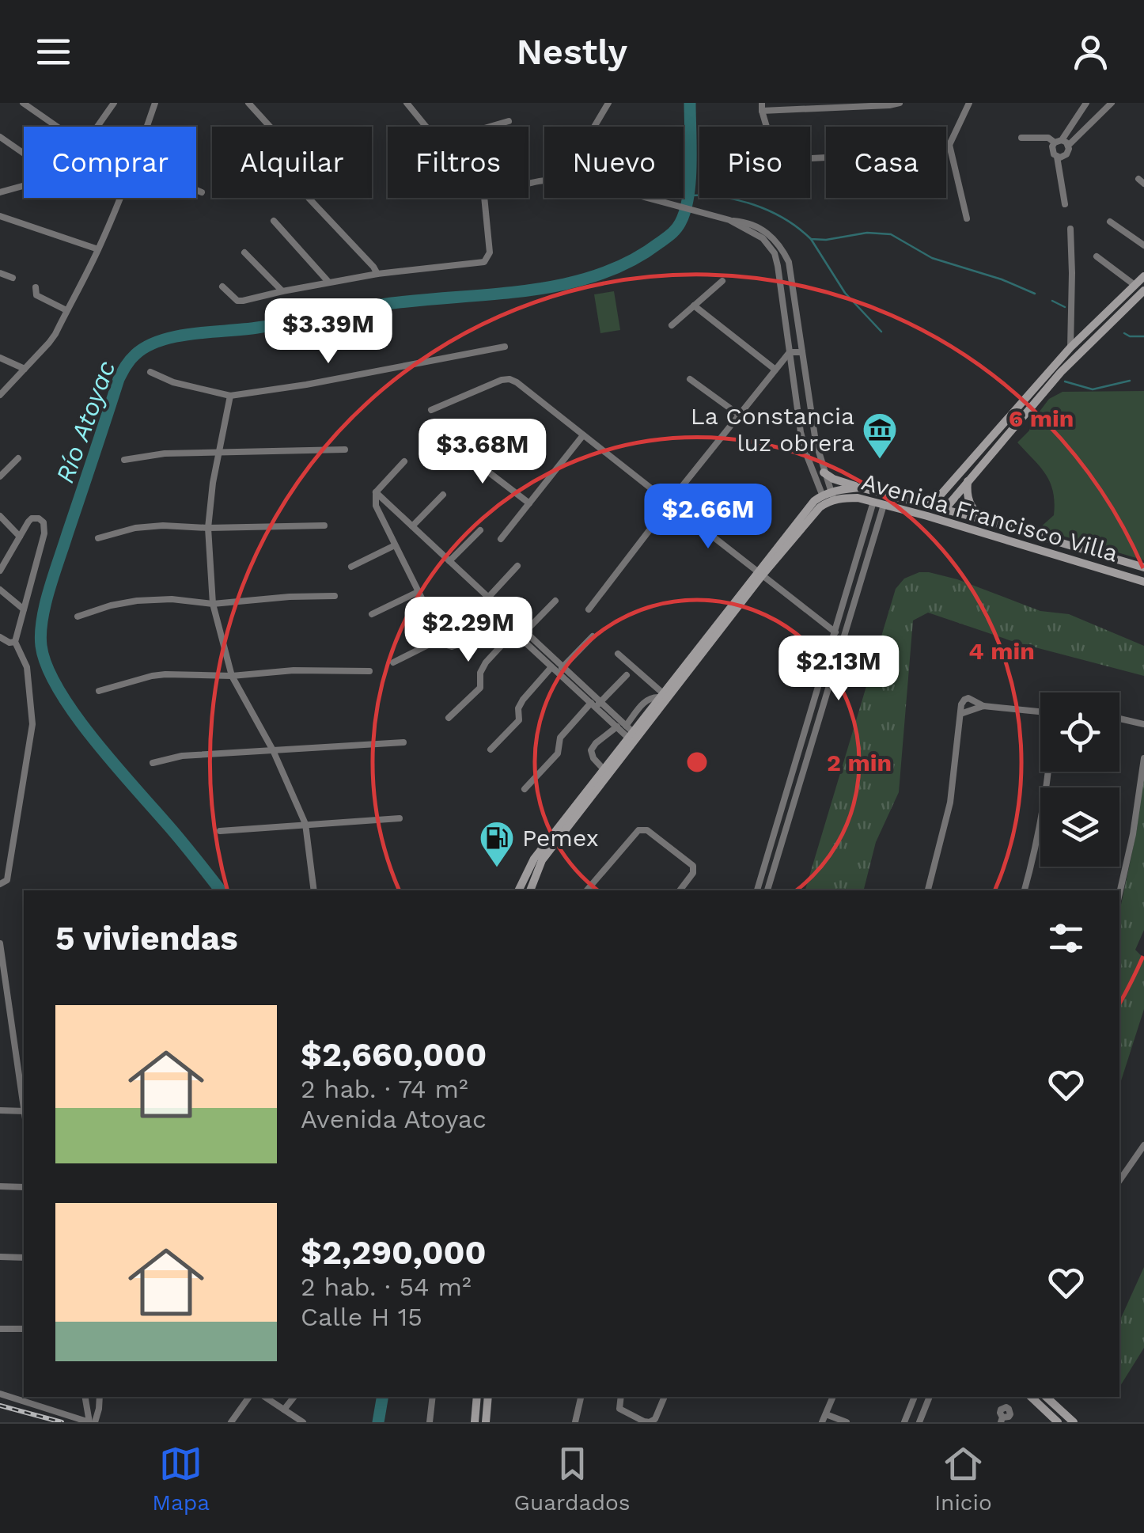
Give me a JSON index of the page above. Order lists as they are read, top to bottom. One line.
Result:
{"streets":{"main road":["Avenida Francisco Villa"]},"water":["Río Atoyac"],"places":{"museum":["La Constancia luz obrera"],"fuel station":["Pemex"]},"page":{"header":"Nestly","chip":["Comprar","Alquilar","Filtros","Nuevo","Piso","Casa"],"price":["$3.39M","$3.68M","$2.66M","$2.29M","$2.13M"],"heading":"5 viviendas","list":[{"name":"$2,660,000","note":"2 hab. · 74 m² · Avenida Atoyac"},{"name":"$2,290,000","note":"2 hab. · 54 m² · Calle H 15"}],"tabs":["Mapa","Guardados","Inicio"]},"rings":["6 min","4 min","2 min"]}
